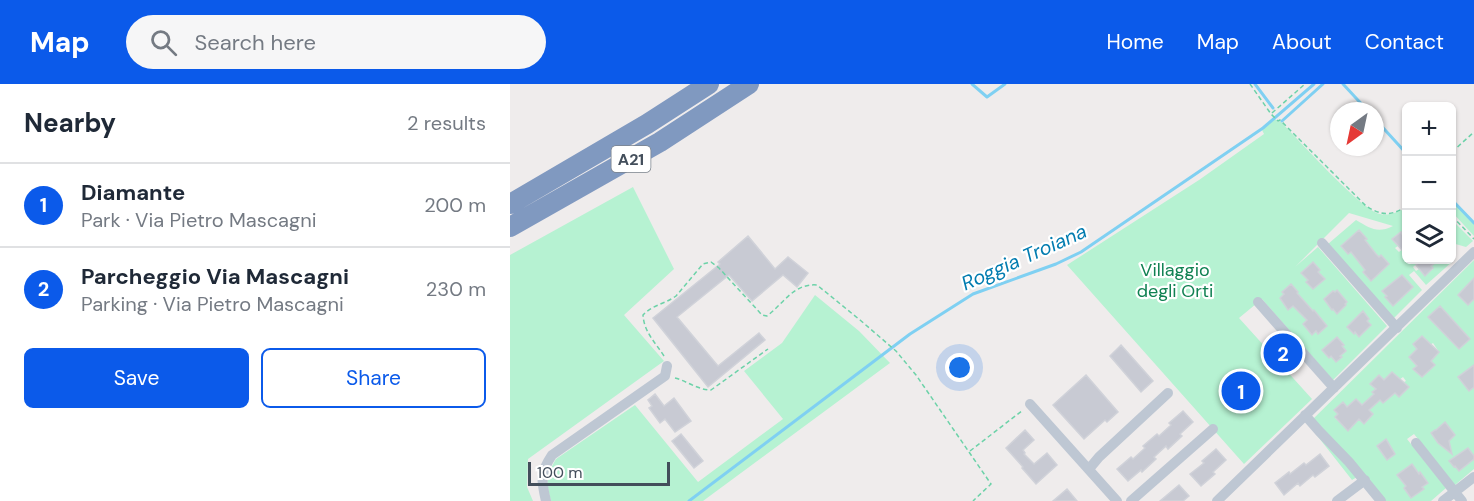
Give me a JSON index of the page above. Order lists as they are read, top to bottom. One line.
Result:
{"streets":{"highway":["A21"]},"water":["Roggia Troiana"],"parks":["Villaggio degli Orti"],"scale_bar":"100 m","north":"bottom left","page":{"header":"Map","search":"Search here","nav":["Home","Map","About","Contact"],"heading":["Nearby","2 results"],"map_buttons":["+","−"],"list":[{"mark":"1","name":"Diamante","note":"Park · Via Pietro Mascagni","value":"200 m"},{"mark":"2","name":"Parcheggio Via Mascagni","note":"Parking · Via Pietro Mascagni","value":"230 m"}],"buttons":["Save","Share"],"pins":["2","1"],"scale":"100 m"}}
